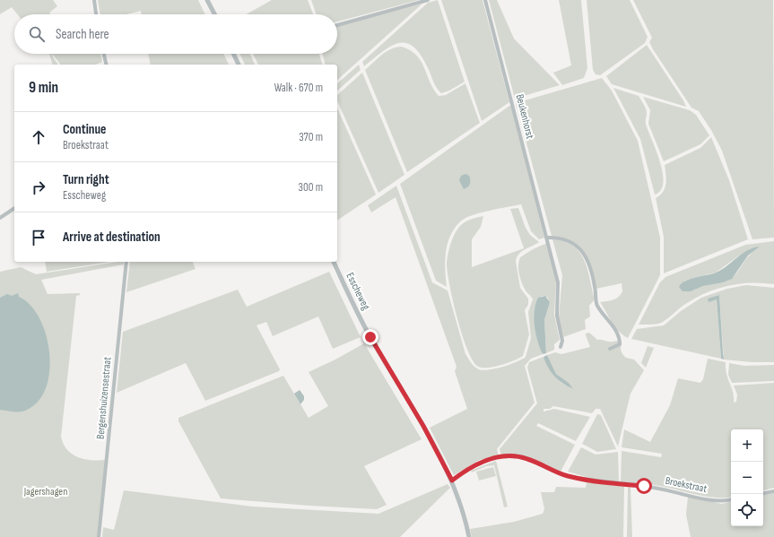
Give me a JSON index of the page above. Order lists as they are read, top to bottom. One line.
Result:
{"streets":{"street":["Beukenhorst","Esscheweg","Bergenshuizensestraat","Broekstraat"]},"crossings":[["Esscheweg","Broekstraat"]],"parks":["Jagershagen"],"page":{"search":"Search here","heading":["9 min","Walk · 670 m"],"list":[["Continue","Broekstraat","370 m"],["Turn right","Esscheweg","300 m"],"Arrive at destination"],"map_buttons":["+","−"]}}
